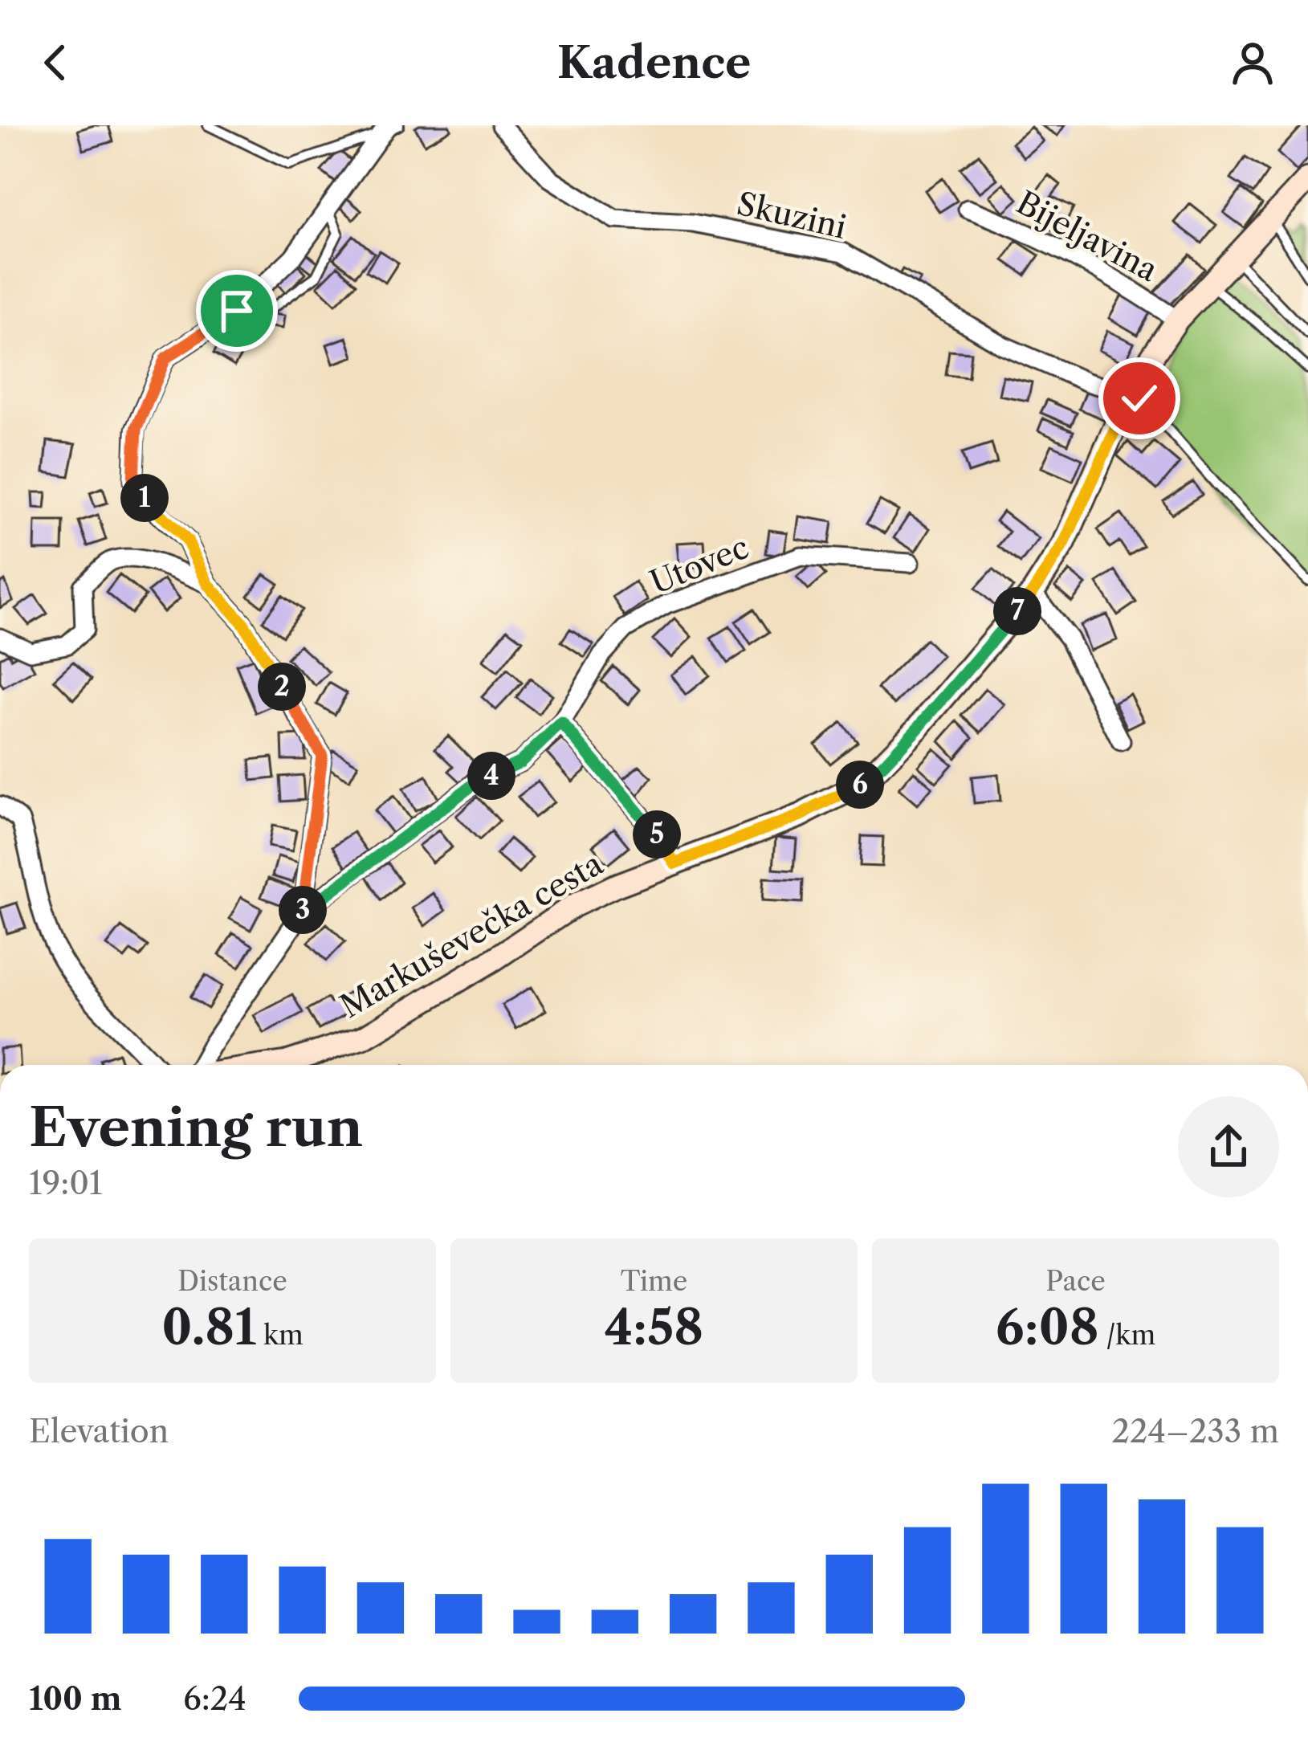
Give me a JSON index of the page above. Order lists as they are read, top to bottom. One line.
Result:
{"streets":{"main road":["Markuševečka cesta"],"street":["Skuzini","Bijeljavina","Utovec"]},"crossings":[["Skuzini","Markuševečka cesta"],["Bijeljavina","Markuševečka cesta"]],"page":{"header":"Kadence","pins":["1","7","2","4","6","5","3"],"heading":["Evening run","19:01"],"stats":[["Distance","0.81 km"],["Time","4:58"],["Pace","6:08 /km"]],"chart":["Elevation","224–233 m"],"list":[{"name":"100 m","note":"6:24"}]}}
